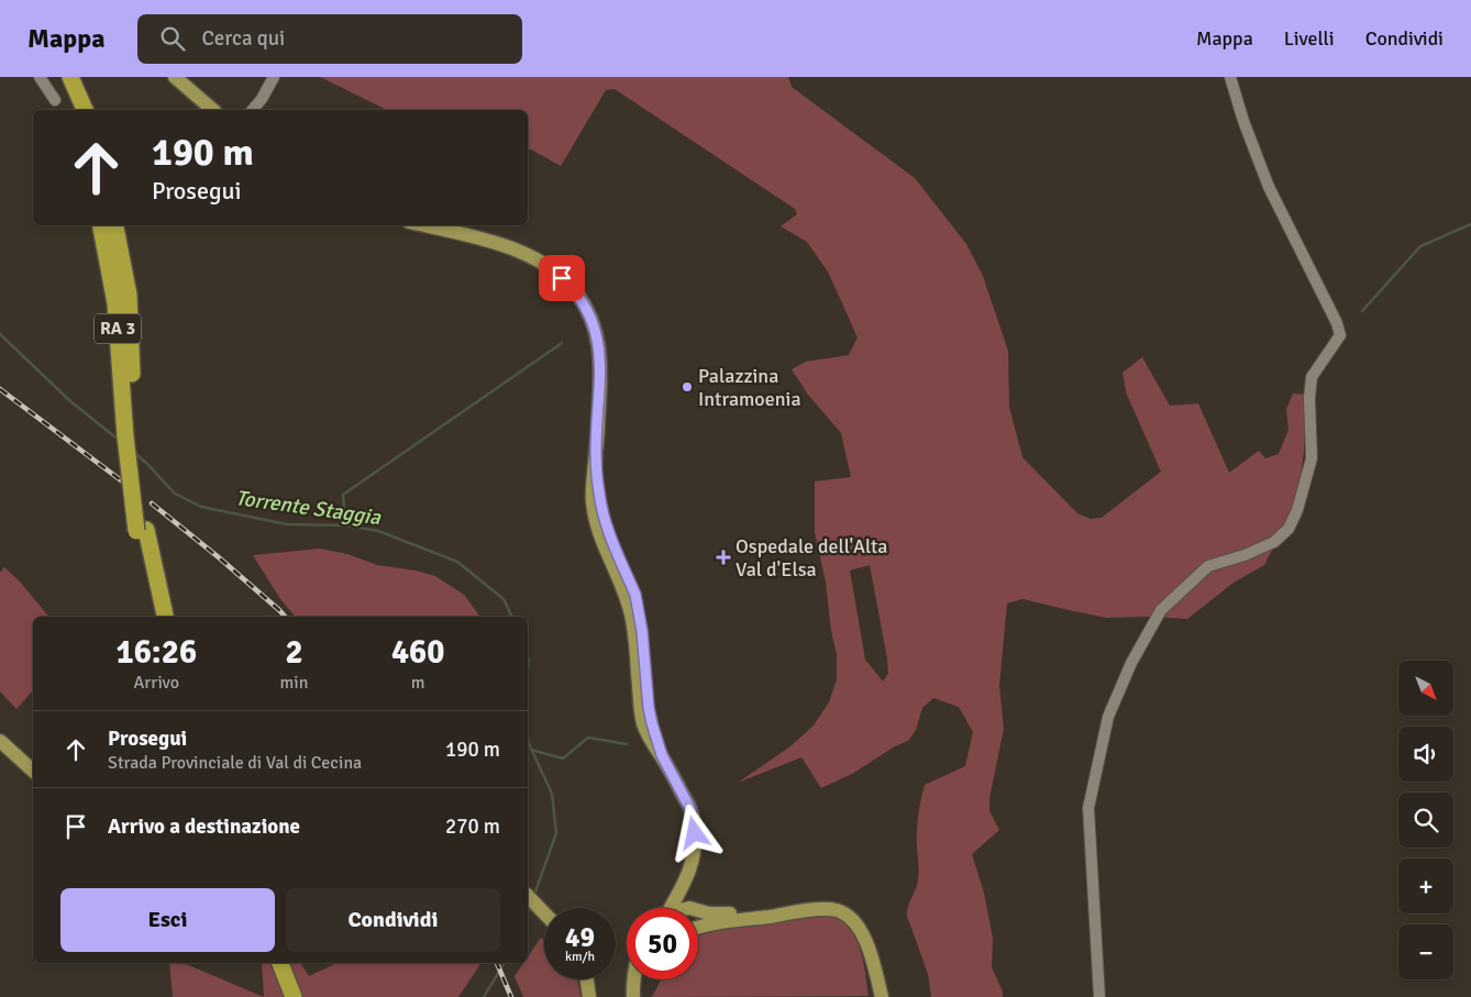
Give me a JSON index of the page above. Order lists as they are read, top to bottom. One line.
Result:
{"streets":{"highway":["RA 3"]},"water":["Torrente Staggia"],"places":{"other":["Palazzina Intramoenia"],"health":["Ospedale dell'Alta Val d'Elsa"]},"north":"bottom right","page":{"header":"Mappa","search":"Cerca qui","nav":["Mappa","Livelli","Condividi"],"turn":["190 m","Prosegui"],"eta":["16:26","Arrivo","2","min","460","m"],"map_buttons":["+","−"],"list":[{"name":"Prosegui","note":"Strada Provinciale di Val di Cecina","value":"190 m"},{"name":"Arrivo a destinazione","value":"270 m"}],"buttons":["Esci","Condividi"],"speed":"49 km/h","limit":"50"}}
